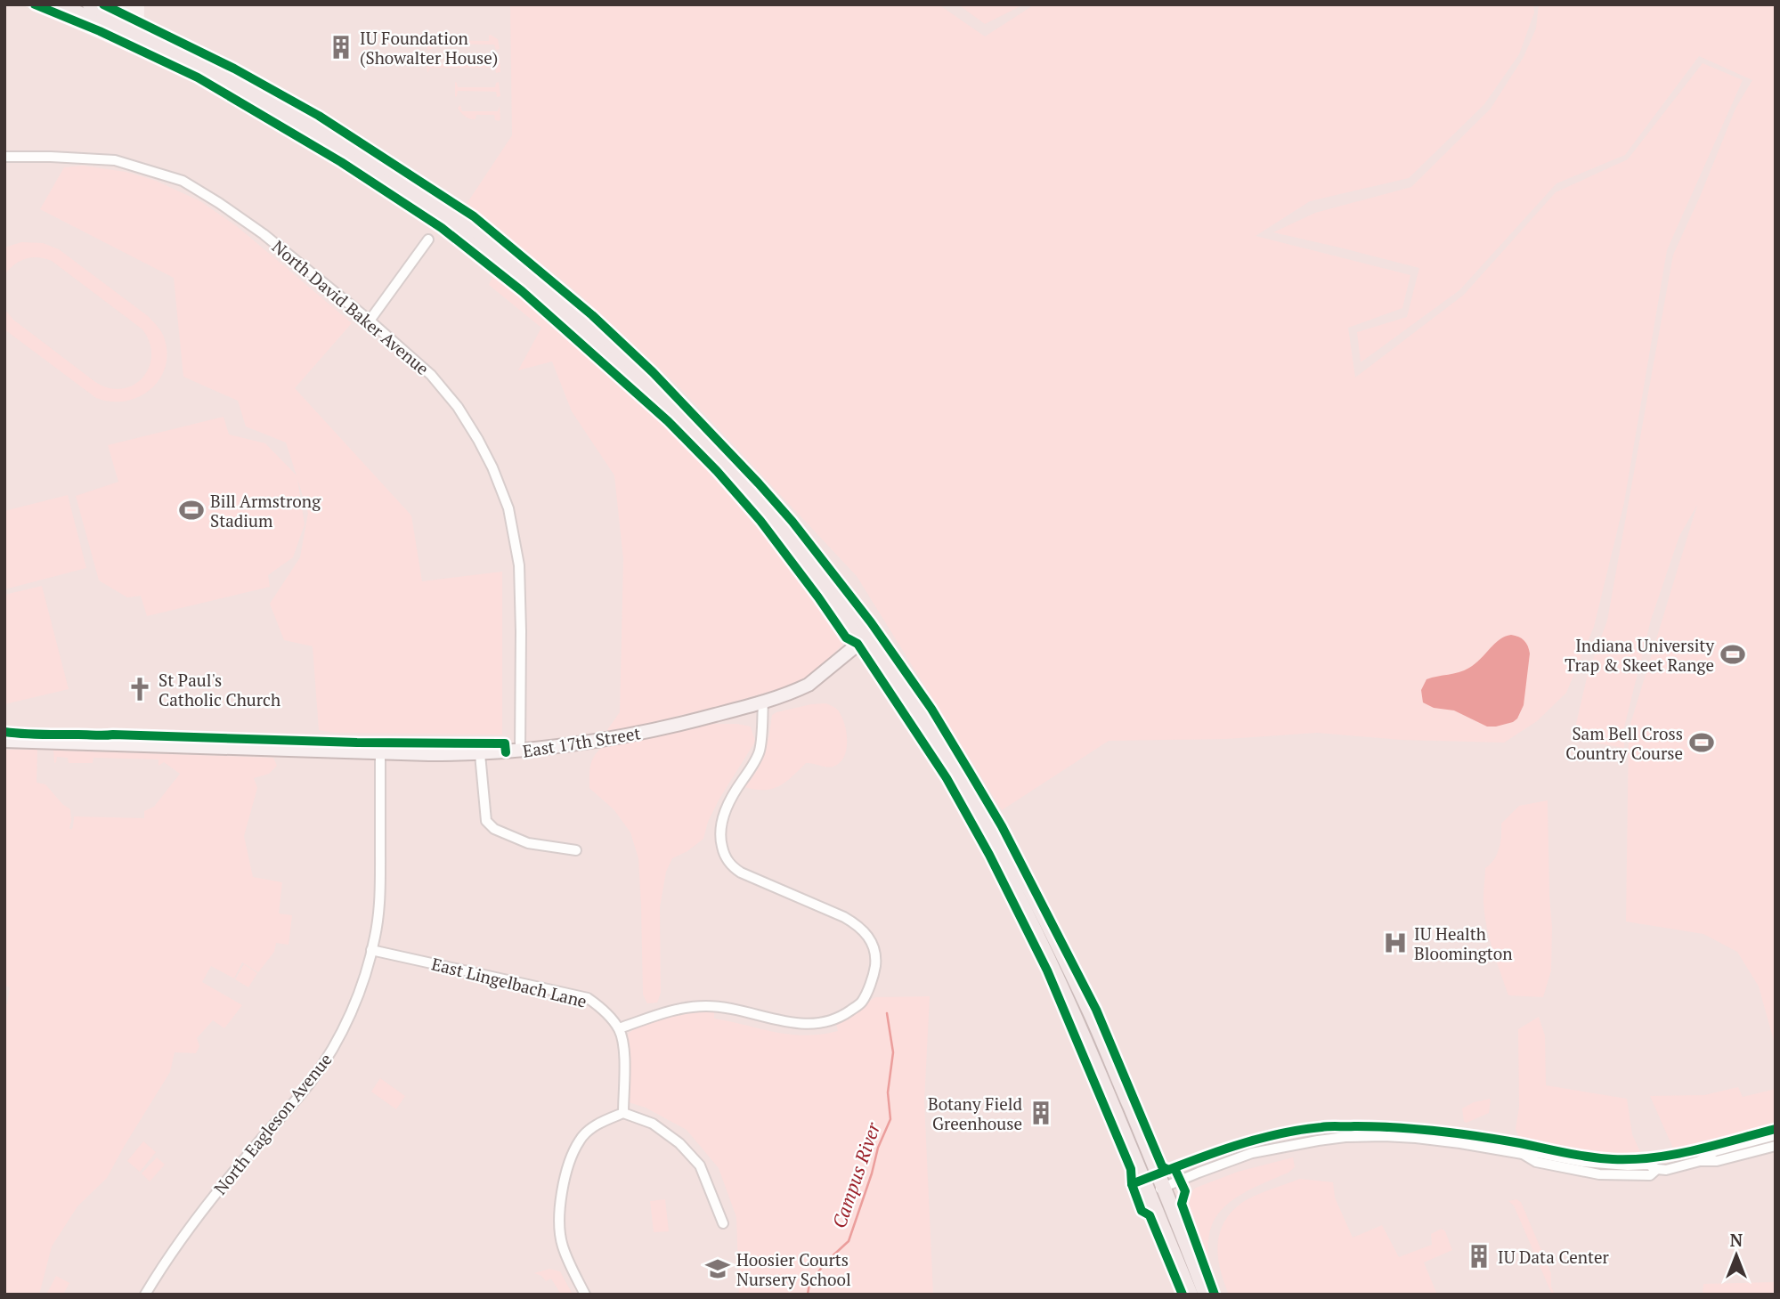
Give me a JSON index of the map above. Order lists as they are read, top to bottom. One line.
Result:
{"streets":{"main road":["East 17th Street"],"street":["North David Baker Avenue","East Lingelbach Lane","North Eagleson Avenue"]},"crossings":[["North David Baker Avenue","East 17th Street"],["East 17th Street","North Eagleson Avenue"],["East Lingelbach Lane","North Eagleson Avenue"]],"water":["Campus River"],"places":{"building":["IU Foundation (Showalter House)","Botany Field Greenhouse","IU Data Center"],"sports":["Bill Armstrong Stadium","Indiana University Trap & Skeet Range","Sam Bell Cross Country Course"],"church":["St Paul's Catholic Church"],"hospital":["IU Health Bloomington"],"school or university":["Hoosier Courts Nursery School"]},"north":"top"}
